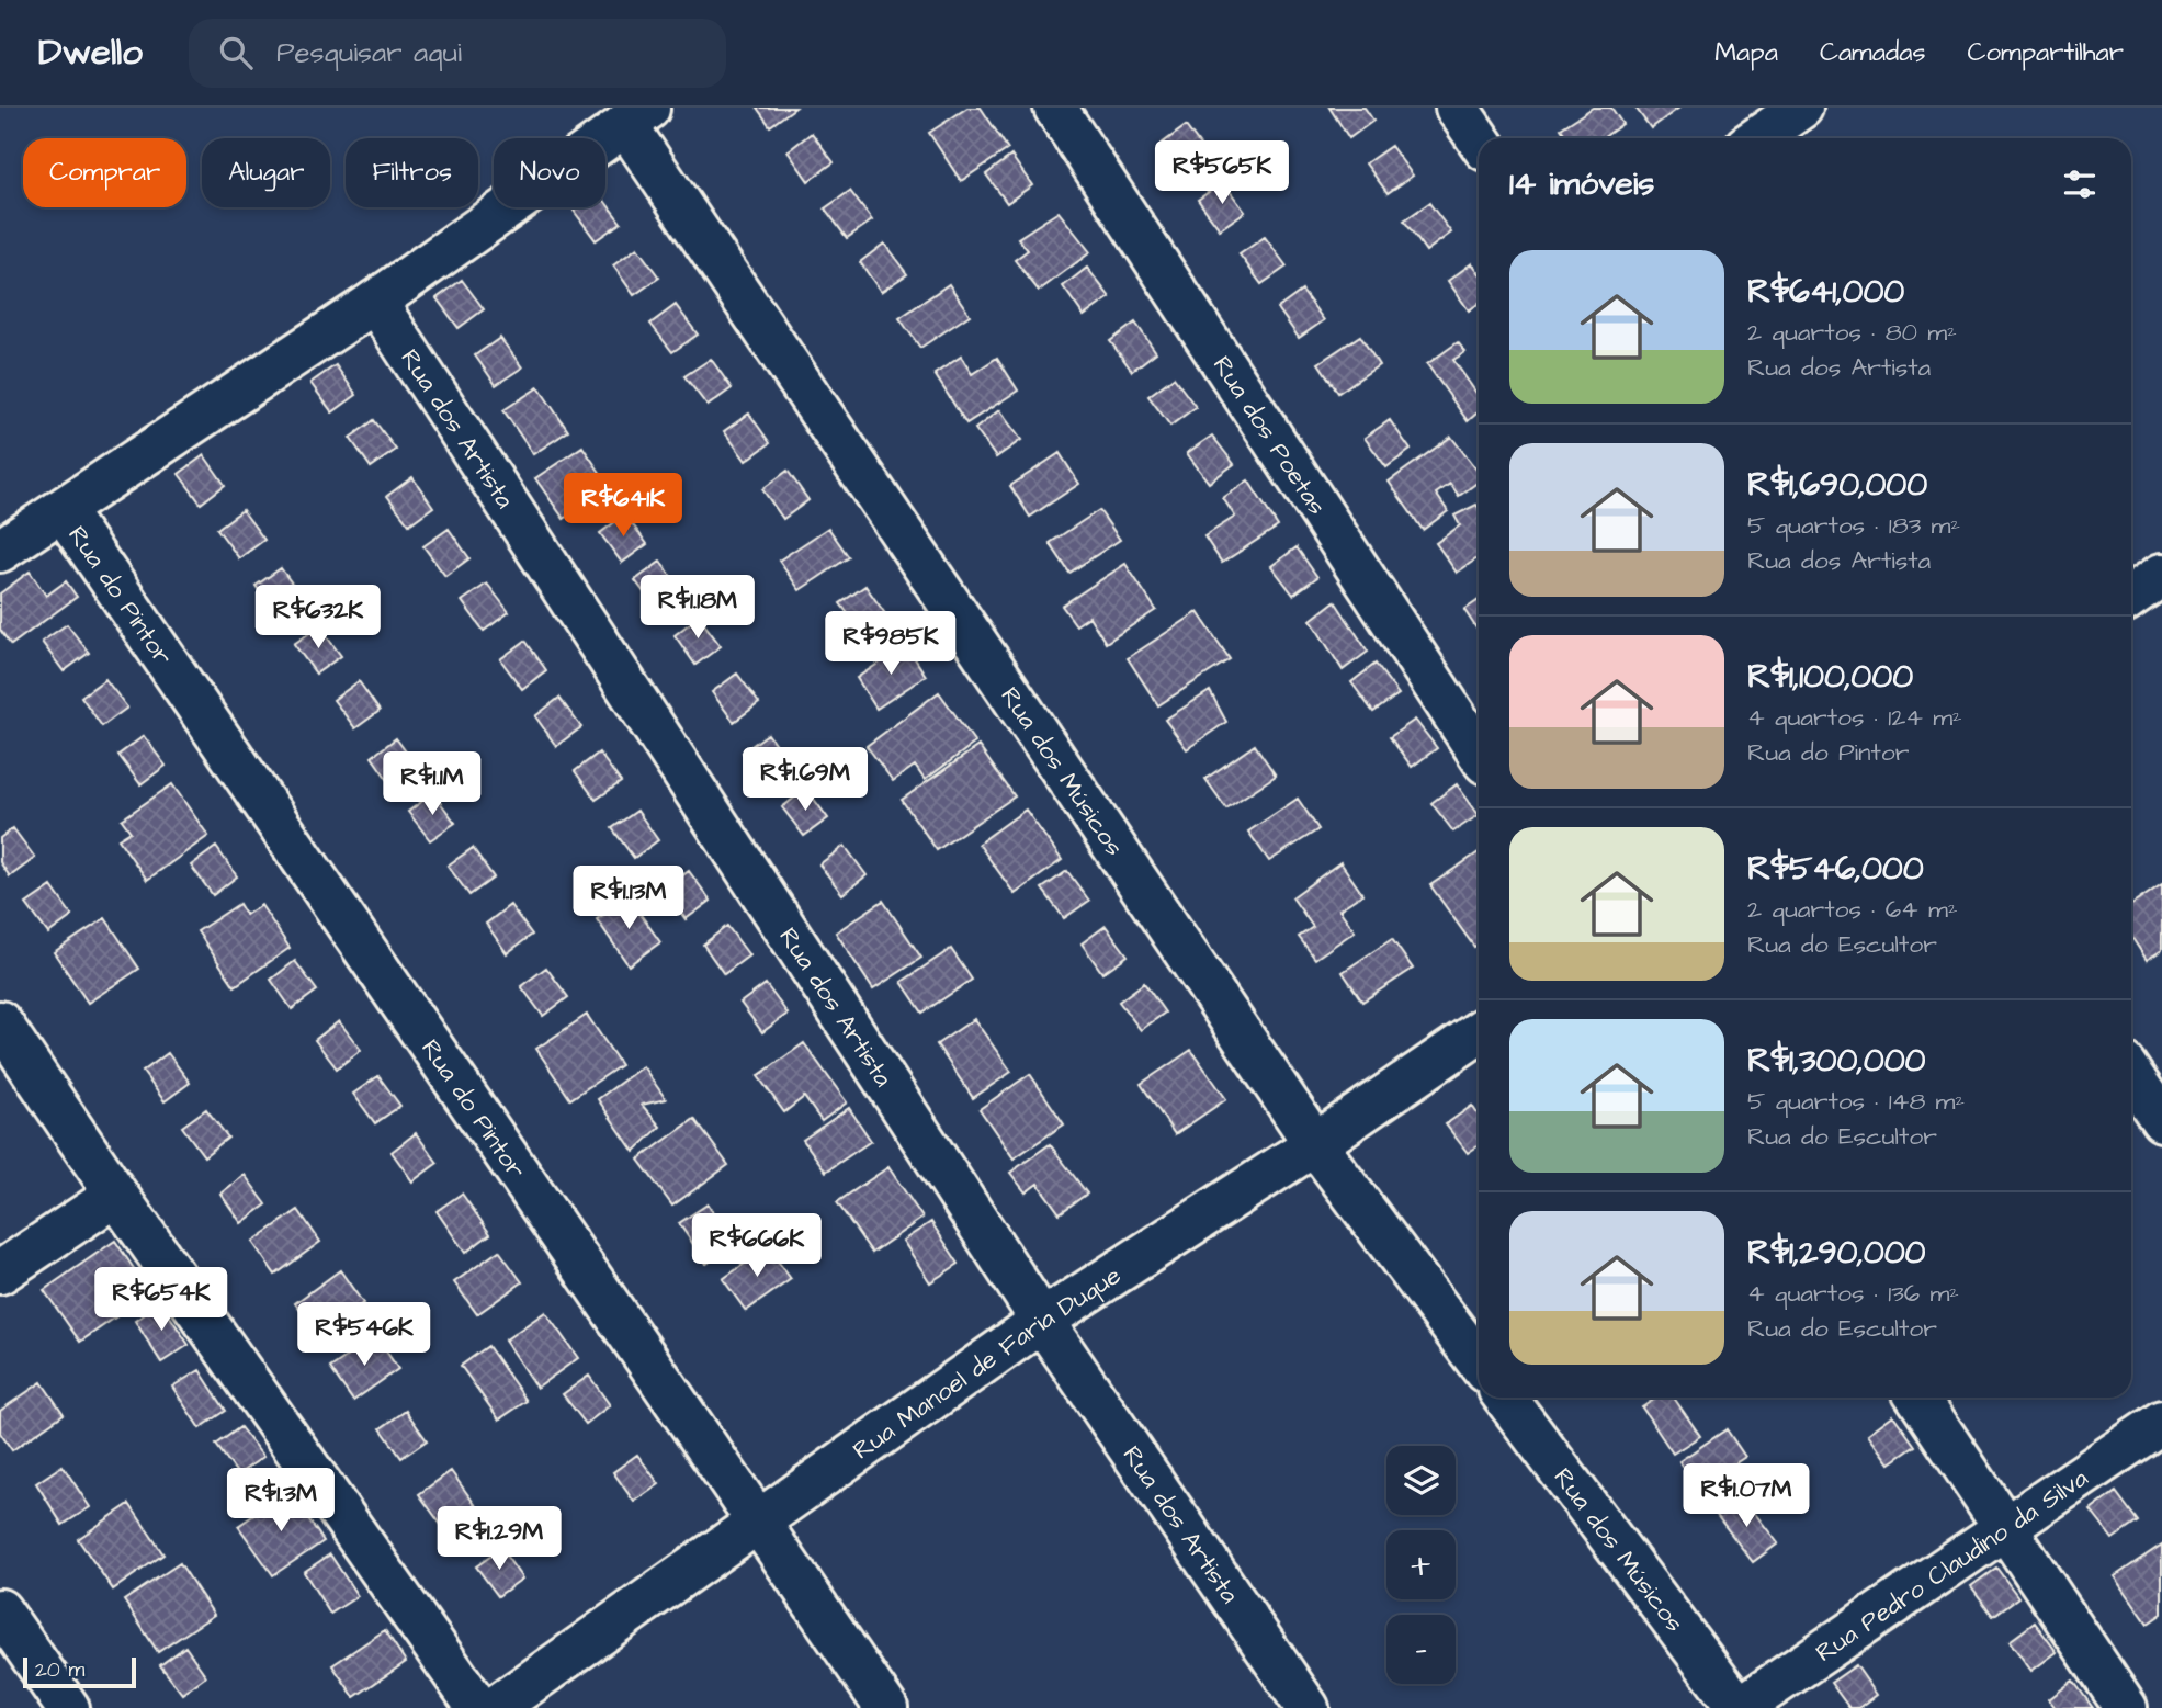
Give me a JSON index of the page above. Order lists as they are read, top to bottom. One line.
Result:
{"streets":{"street":["Rua dos Artista","Rua dos Poetas","Rua do Pintor","Rua dos Músicos","Rua Manoel de Faria Duque","Rua Pedro Claudino da Silva"]},"crossings":[["Rua dos Artista","Rua Manoel de Faria Duque"],["Rua do Pintor","Rua Manoel de Faria Duque"],["Rua dos Músicos","Rua Manoel de Faria Duque"],["Rua dos Músicos","Rua Pedro Claudino da Silva"]],"scale_bar":"20 m","page":{"header":"Dwello","search":"Pesquisar aqui","nav":["Mapa","Camadas","Compartilhar"],"chip":["Comprar","Alugar","Filtros","Novo"],"heading":"14 imóveis","price":["R$565K","R$641K","R$1.18M","R$632K","R$985K","R$1.69M","R$1.1M","R$1.13M","R$666K","R$654K","R$546K","R$1.07M","R$1.3M","R$1.29M"],"list":[{"name":"R$641,000","note":"2 quartos · 80 m² · Rua dos Artista"},{"name":"R$1,690,000","note":"5 quartos · 183 m² · Rua dos Artista"},{"name":"R$1,100,000","note":"4 quartos · 124 m² · Rua do Pintor"},{"name":"R$546,000","note":"2 quartos · 64 m² · Rua do Escultor"},{"name":"R$1,300,000","note":"5 quartos · 148 m² · Rua do Escultor"},{"name":"R$1,290,000","note":"4 quartos · 136 m² · Rua do Escultor"}],"map_buttons":["+","−"],"scale":"20 m"}}
